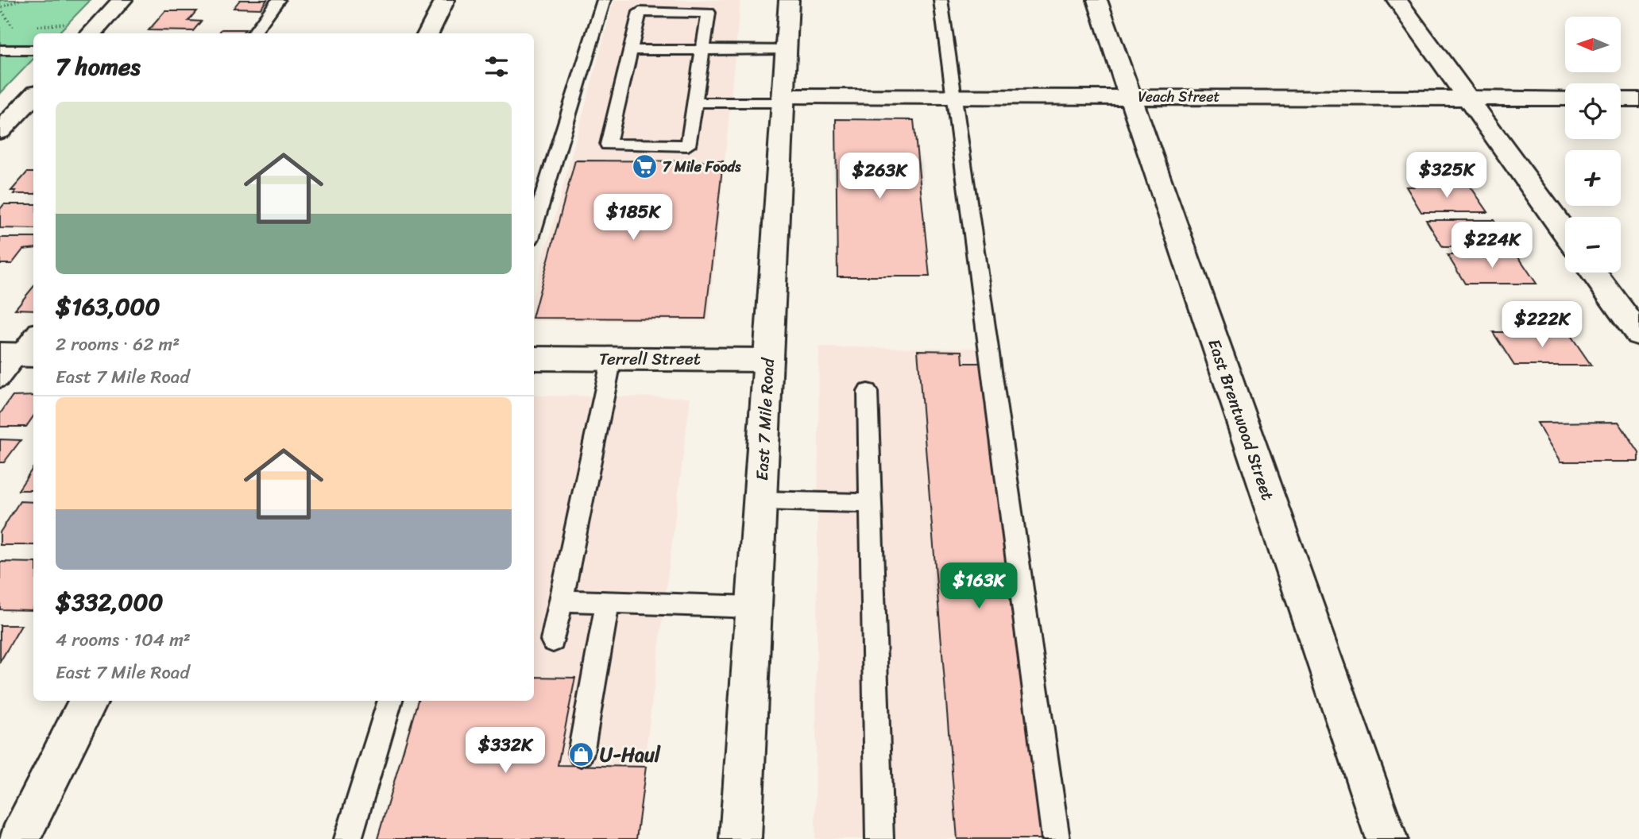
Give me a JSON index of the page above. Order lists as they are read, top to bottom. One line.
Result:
{"streets":{"street":["Veach Street","Terrell Street","East 7 Mile Road","East Brentwood Street"]},"crossings":[["Veach Street","East 7 Mile Road"],["Veach Street","East Brentwood Street"],["Terrell Street","East 7 Mile Road"]],"places":{"supermarket":["7 Mile Foods"],"shop":["U-Haul"]},"north":"left","page":{"map_buttons":["+","−"],"heading":"7 homes","list":[{"name":"$163,000","note":"2 rooms · 62 m² · East 7 Mile Road"},{"name":"$332,000","note":"4 rooms · 104 m² · East 7 Mile Road"}],"price":["$325K","$263K","$185K","$224K","$222K","$163K","$332K"]}}
